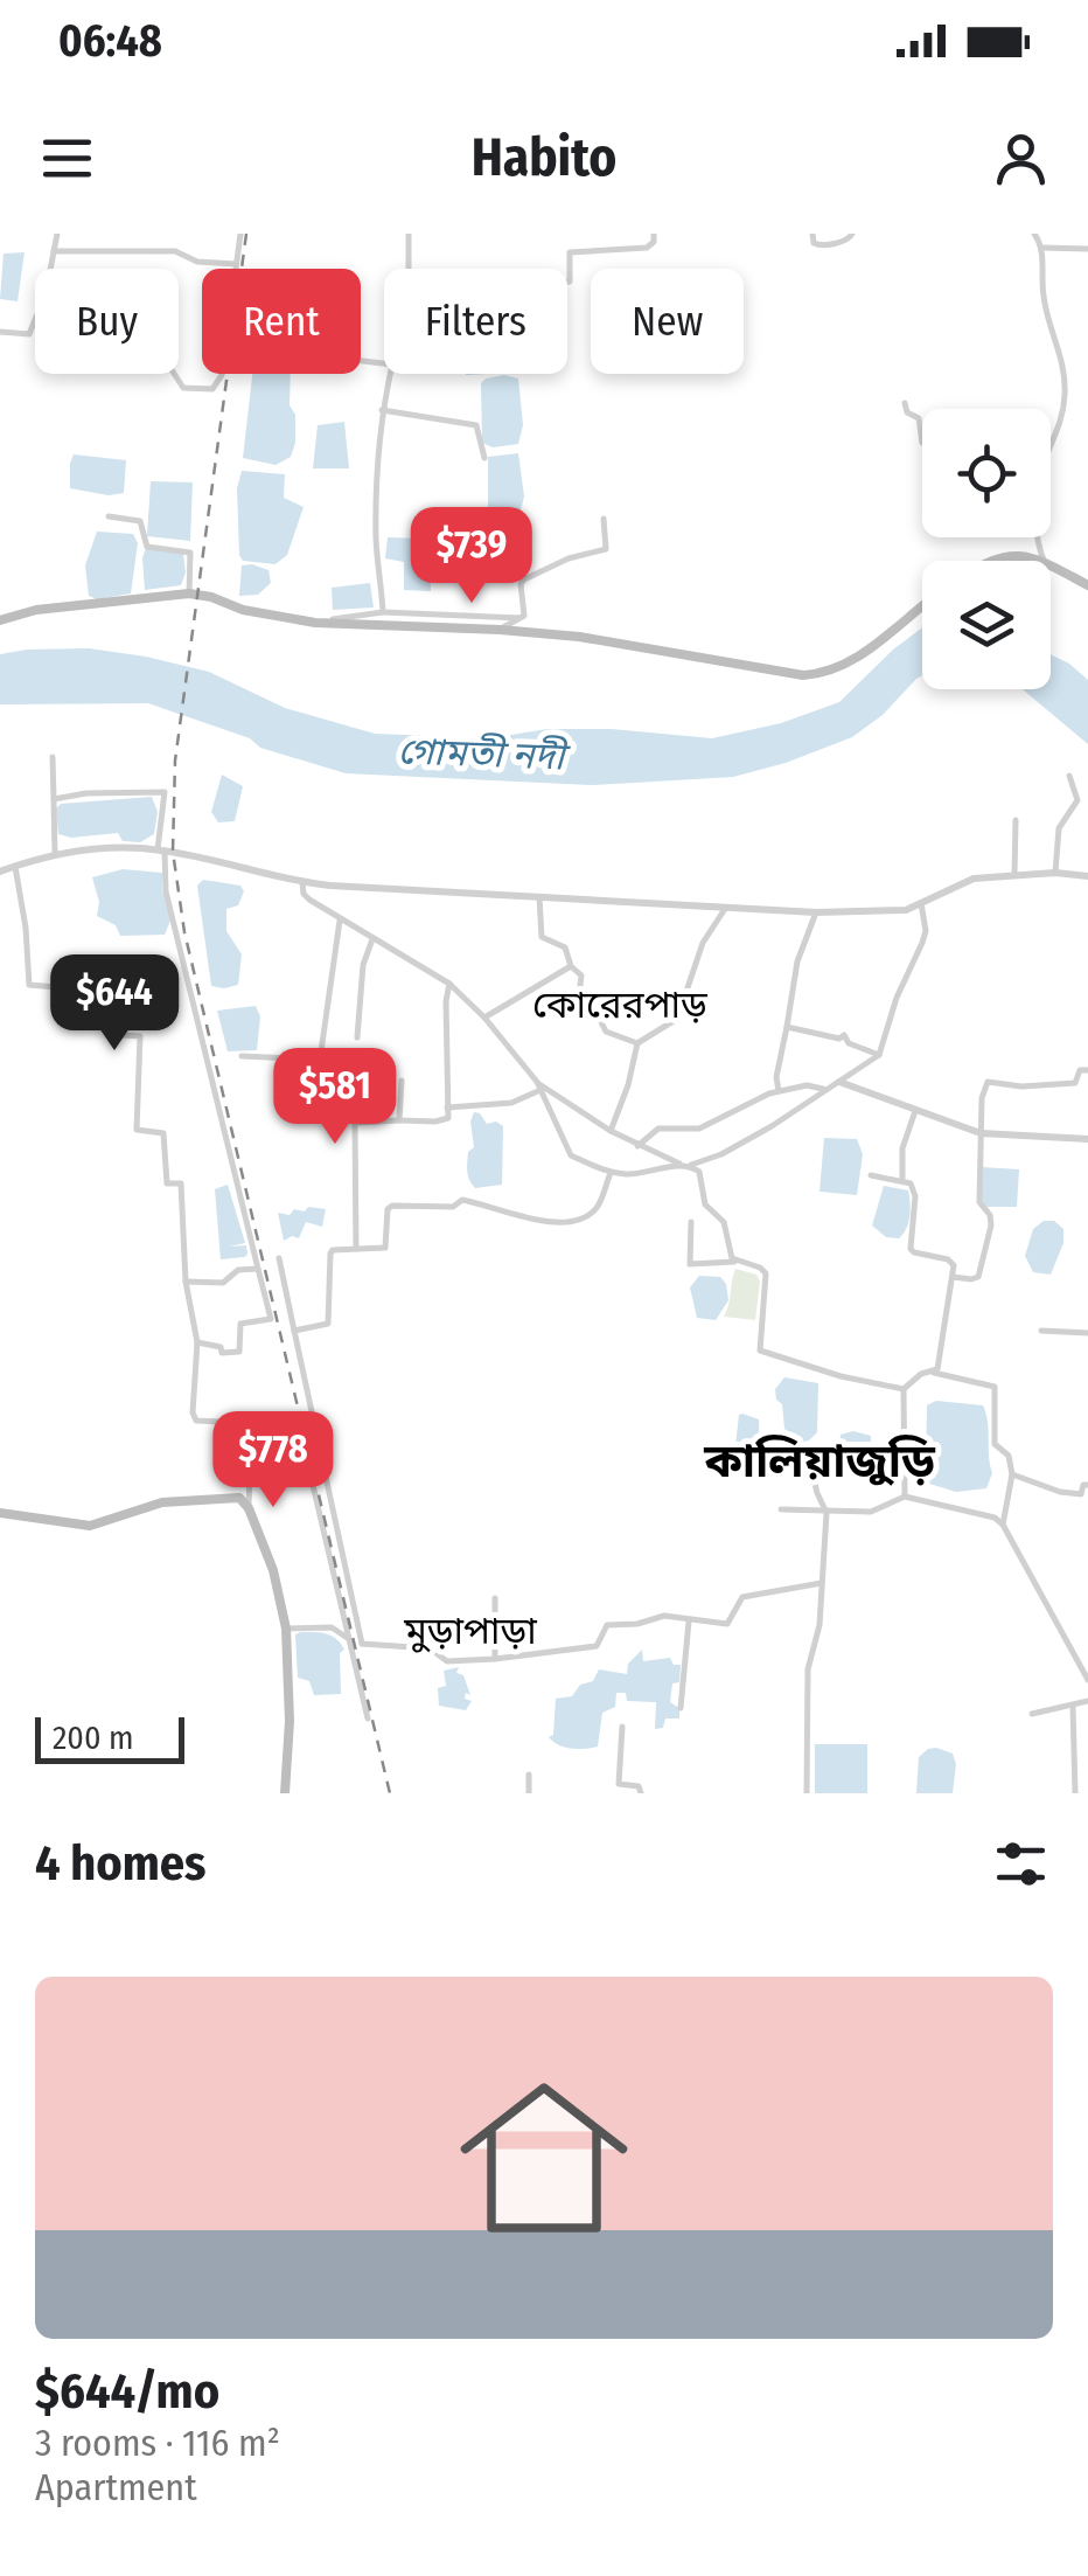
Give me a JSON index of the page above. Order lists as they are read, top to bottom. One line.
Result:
{"districts":["কোরেরপাড়","কালিয়াজুড়ি","মুড়াপাড়া"],"water":["গোমতী নদী"],"scale_bar":"200 m","page":{"status":"06:48","header":"Habito","chip":["Buy","Rent","Filters","New"],"price":["$739","$644","$581","$778"],"scale":"200 m","heading":"4 homes","list":[{"name":"$644/mo","note":"3 rooms · 116 m² · Apartment"}]}}
